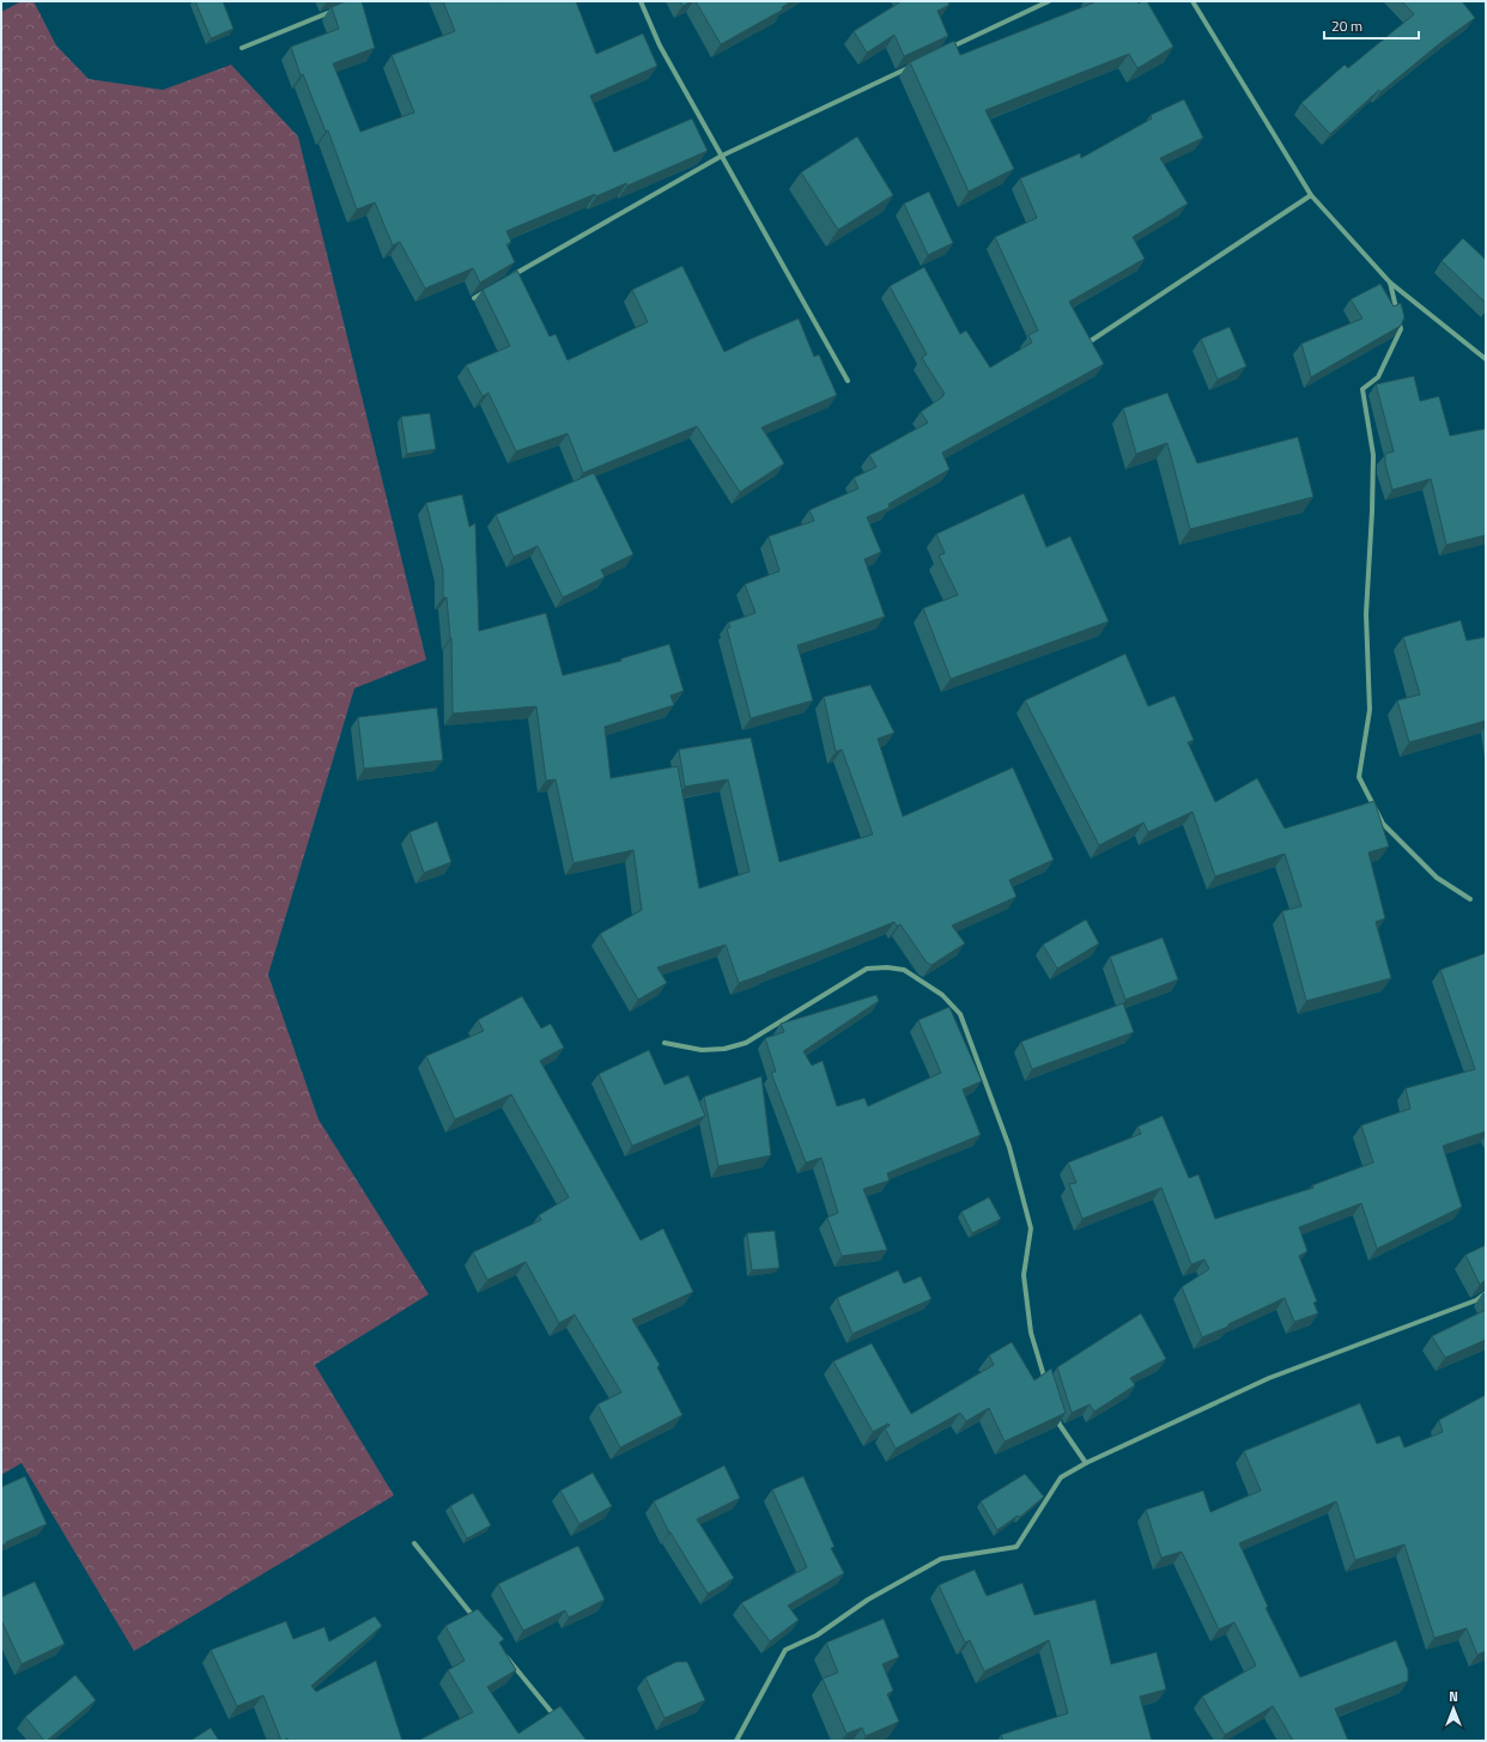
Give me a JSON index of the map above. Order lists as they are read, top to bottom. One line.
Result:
{"scale_bar":"20 m","north":"top"}
